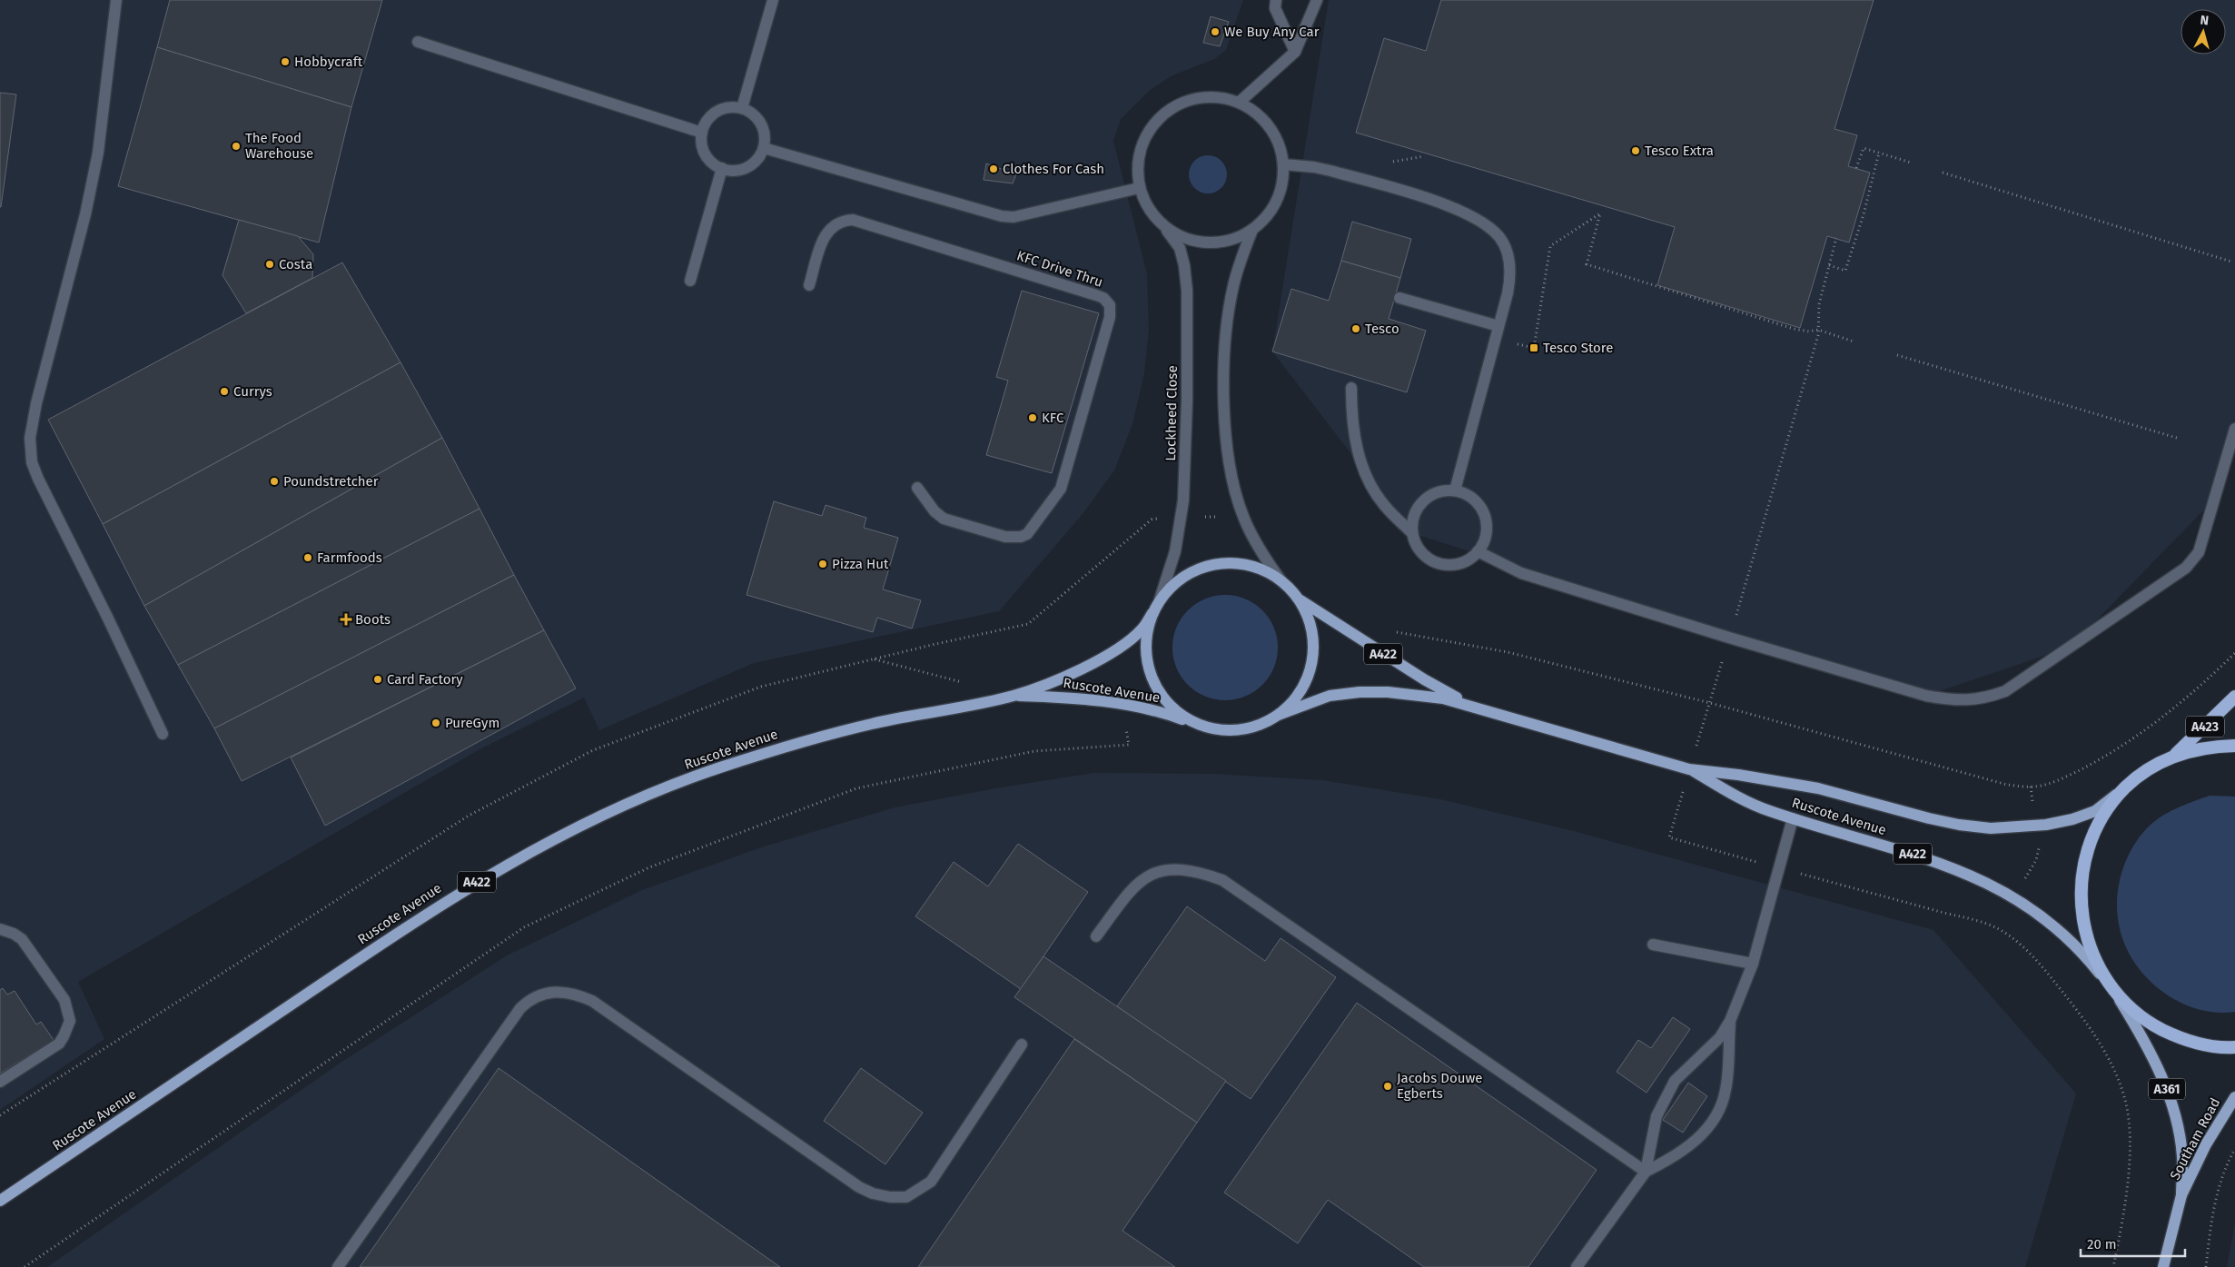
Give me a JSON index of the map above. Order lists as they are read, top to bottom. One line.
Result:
{"streets":{"highway":["A423"],"main road":["A422","Ruscote Avenue","A361","Southam Road"],"street":["KFC Drive Thru","Lockheed Close"]},"crossings":[["Ruscote Avenue","Southam Road"]],"places":{"other":["We Buy Any Car","Hobbycraft","The Food Warehouse","Tesco Extra","Clothes For Cash","Costa","Tesco","Currys","KFC","Poundstretcher","Farmfoods","Pizza Hut","Card Factory","PureGym","Jacobs Douwe Egberts"],"transit":["Tesco Store"],"health":["Boots"]},"scale_bar":"20 m","north":"top"}
